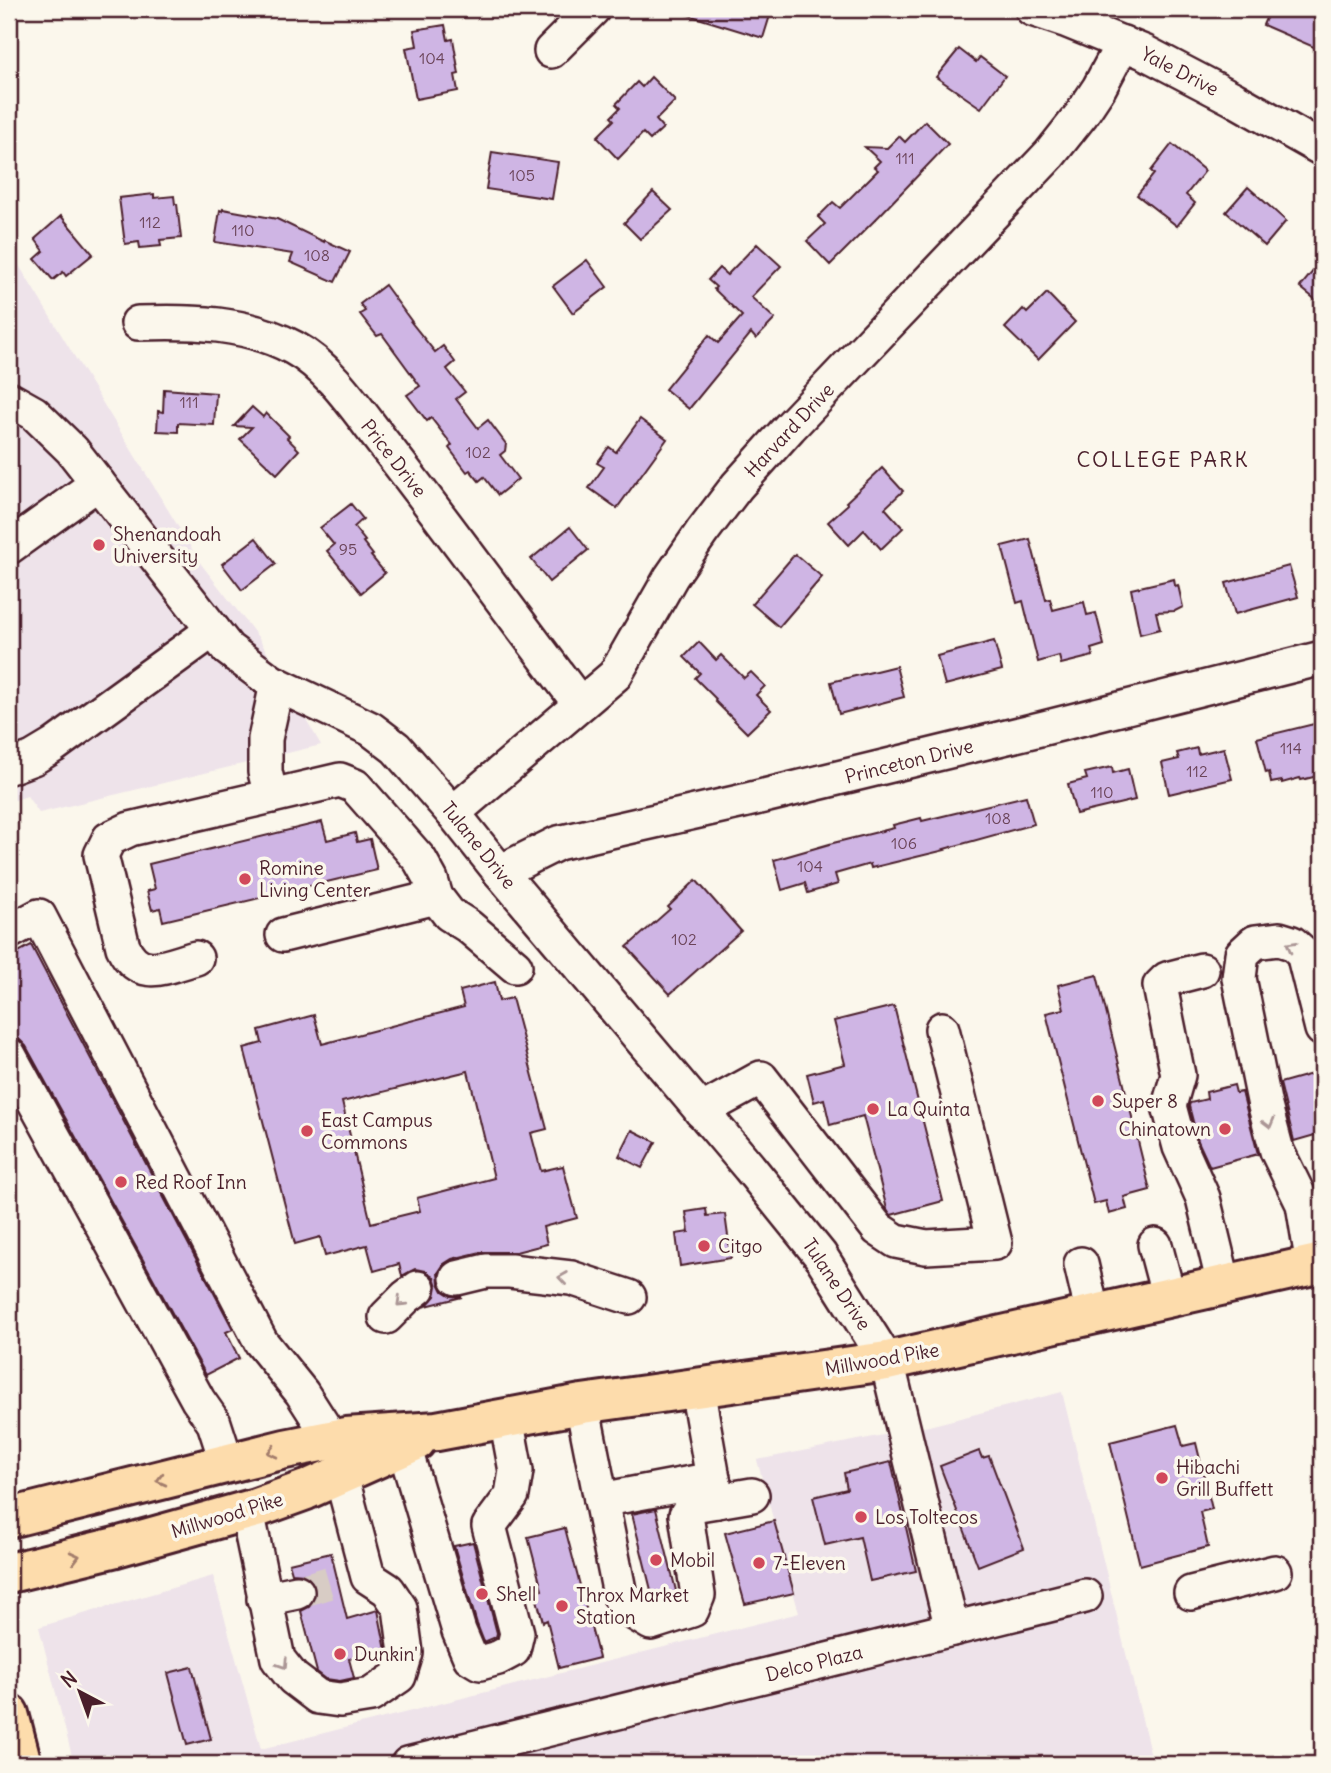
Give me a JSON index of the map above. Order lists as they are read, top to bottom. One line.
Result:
{"streets":{"highway":["Millwood Pike"],"street":["Yale Drive","Harvard Drive","Price Drive","Princeton Drive","Tulane Drive","Delco Plaza"]},"crossings":[["Yale Drive","Harvard Drive"],["Harvard Drive","Price Drive"],["Harvard Drive","Tulane Drive"],["Princeton Drive","Tulane Drive"],["Tulane Drive","Millwood Pike"]],"districts":["COLLEGE PARK"],"places":["Shenandoah University","Romine Living Center","Super 8","La Quinta","Chinatown","East Campus Commons","Red Roof Inn","Citgo","Hibachi Grill Buffett","Los Toltecos","Mobil","7-Eleven","Shell","Throx Market Station","Dunkin'"],"house_numbers":["104","111","105","112","110","108","111","102","95","114","112","110","108","106","104","102"],"north":"top left"}
